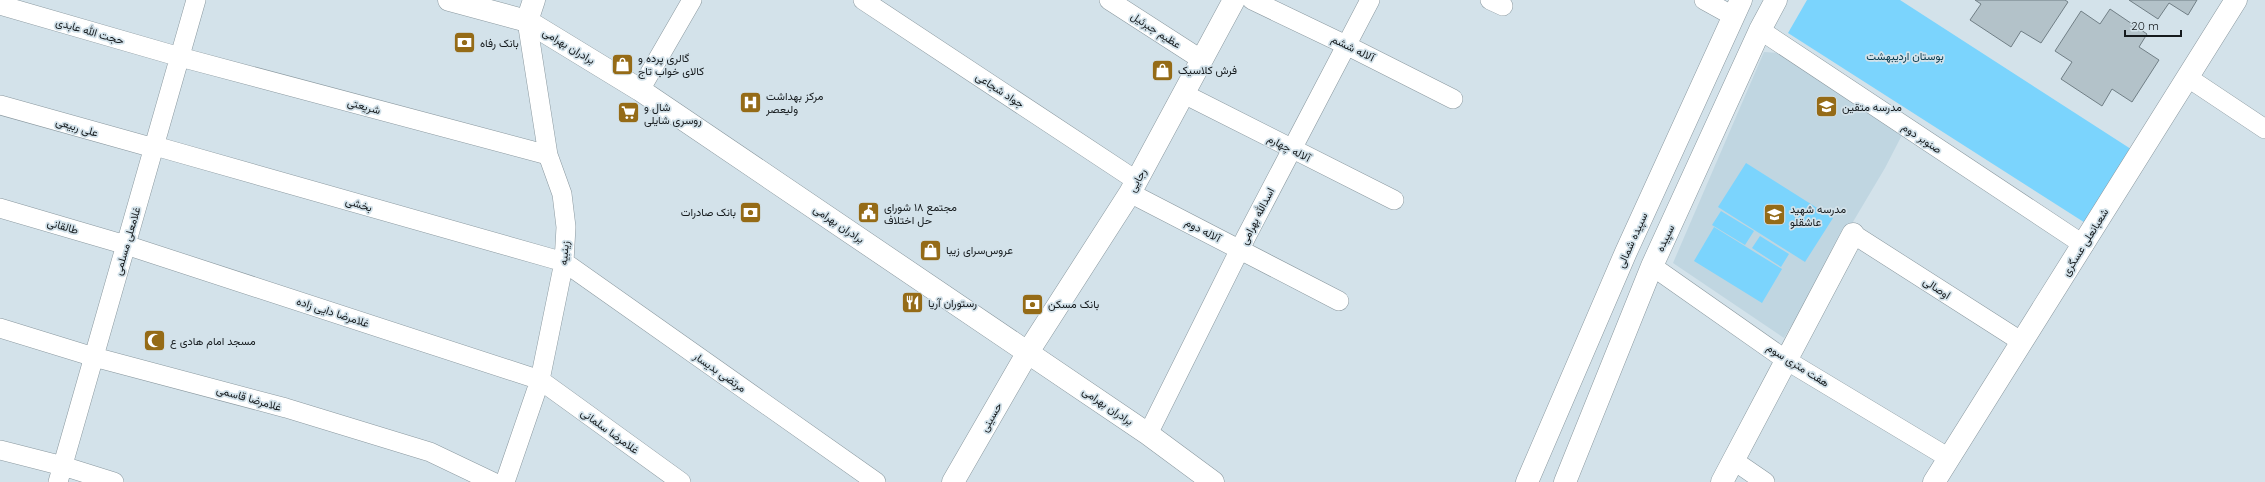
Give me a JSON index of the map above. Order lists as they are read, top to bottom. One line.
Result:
{"streets":{"main road":["برادران بهرامی","رجایی","سپیده","سپیده شمالی","شعبانعلی عسگری","حسینی"],"street":["عظیم جبرئیل","حجت الله عابدی","آلاله ششم","جواد شجاعی","شریعتی","علی ربیعی","صنوبر دوم","آلاله چهارم","بخشی","اسدالله بهرامی","طالقانی","آلاله دوم","غلامعلی مسلمی","زینبیه","اوصالی","غلامرضا دایی زاده","هفت متری سوم","مرتضی بدیسار","غلامرضا قاسمی","غلامرضا سلمانی"]},"crossings":[["عظیم جبرئیل","رجایی"],["حجت الله عابدی","شریعتی"],["حجت الله عابدی","غلامعلی مسلمی"],["برادران بهرامی","رجایی"],["برادران بهرامی","اسدالله بهرامی"],["برادران بهرامی","زینبیه"],["برادران بهرامی","حسینی"],["آلاله ششم","اسدالله بهرامی"],["جواد شجاعی","رجایی"],["جواد شجاعی","آلاله دوم"],["شریعتی","غلامعلی مسلمی"],["شریعتی","زینبیه"],["علی ربیعی","بخشی"],["علی ربیعی","غلامعلی مسلمی"],["صنوبر دوم","سپیده"],["صنوبر دوم","شعبانعلی عسگری"],["آلاله چهارم","رجایی"],["آلاله چهارم","اسدالله بهرامی"],["رجایی","آلاله دوم"],["رجایی","حسینی"],["بخشی","غلامعلی مسلمی"],["بخشی","زینبیه"],["بخشی","مرتضی بدیسار"],["اسدالله بهرامی","آلاله دوم"],["طالقانی","غلامعلی مسلمی"],["طالقانی","غلامرضا دایی زاده"],["سپیده","هفت متری سوم"],["غلامعلی مسلمی","غلامرضا دایی زاده"],["غلامعلی مسلمی","غلامرضا قاسمی"],["شعبانعلی عسگری","اوصالی"],["شعبانعلی عسگری","هفت متری سوم"],["زینبیه","غلامرضا دایی زاده"],["زینبیه","مرتضی بدیسار"],["زینبیه","غلامرضا سلمانی"],["غلامرضا دایی زاده","غلامرضا سلمانی"]],"parks":["بوستان اردیبهشت"],"places":{"bank":["بانک رفاه","بانک صادرات","بانک مسکن"],"shop":["گالری پرده و کالای خواب تاج","فرش کلاسیک","عروس‌سرای زیبا"],"hospital":["مرکز بهداشت ولیعصر"],"school or university":["مدرسه متقین","مدرسه شهید عاشقلو"],"supermarket":["شال و روسری شایلی"],"public building":["مجتمع ۱۸ شورای حل اختلاف"],"restaurant":["رستوران آریا"],"mosque":["مسجد امام هادی ع"]},"scale_bar":"20 m"}
